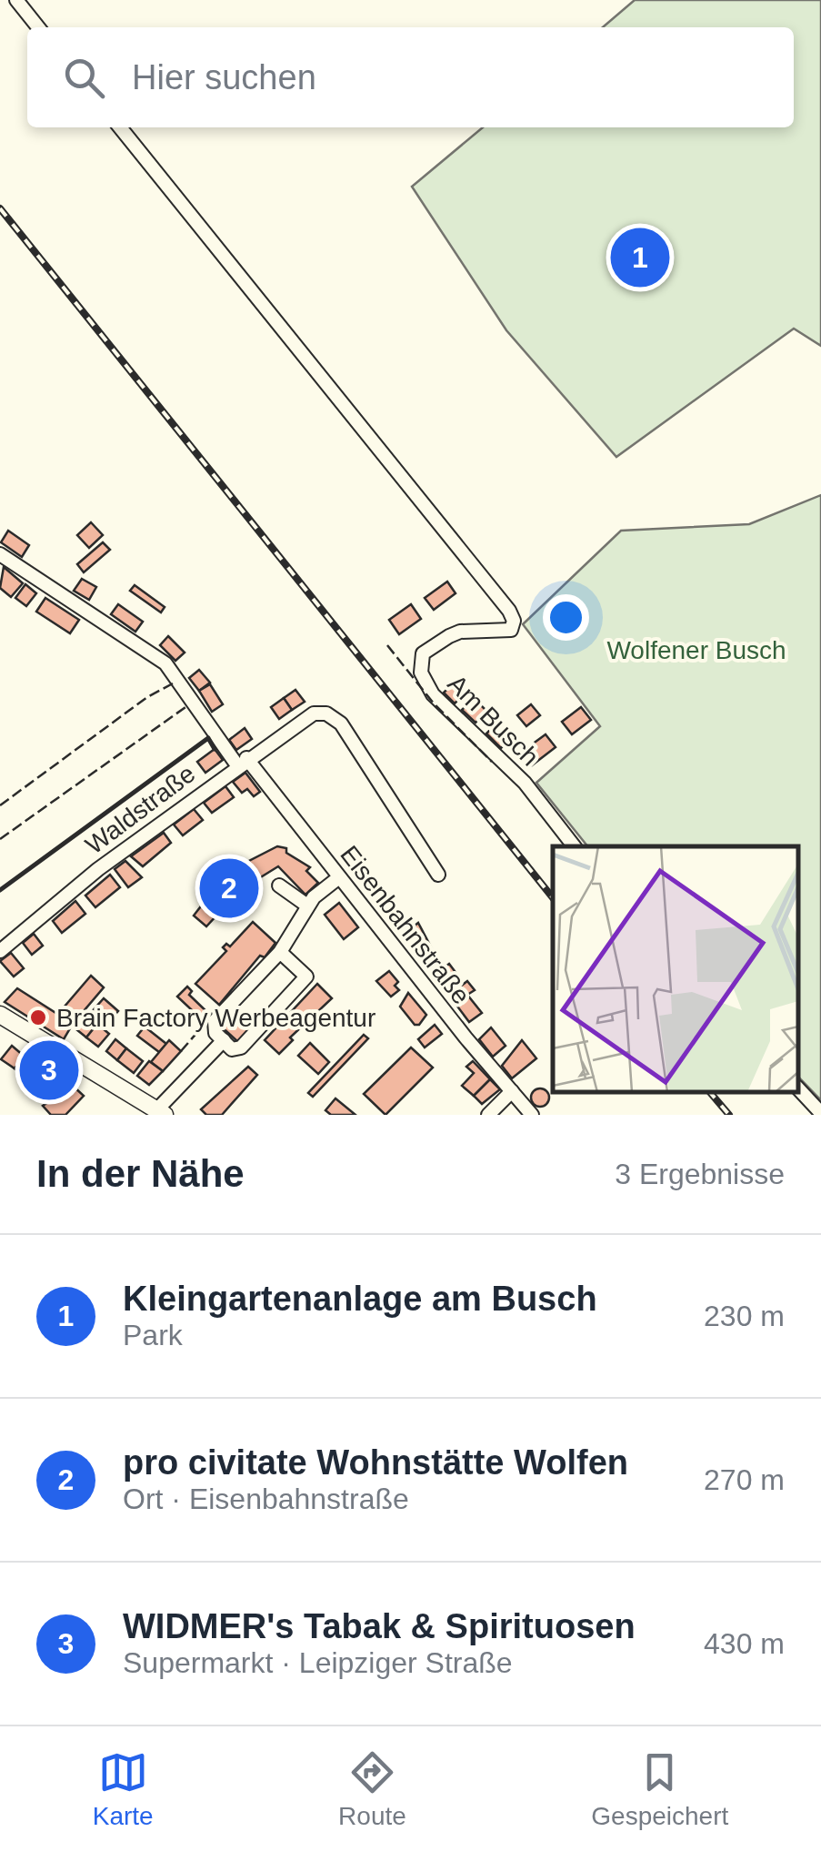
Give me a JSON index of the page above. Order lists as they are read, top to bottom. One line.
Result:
{"streets":{"street":["Am Busch","Waldstraße","Eisenbahnstraße"]},"crossings":[["Waldstraße","Eisenbahnstraße"]],"parks":["Wolfener Busch"],"places":["Brain Factory Werbeagentur"],"page":{"search":"Hier suchen","pins":["1","2","3"],"heading":["In der Nähe","3 Ergebnisse"],"list":[{"mark":"1","name":"Kleingartenanlage am Busch","note":"Park","value":"230 m"},{"mark":"2","name":"pro civitate Wohnstätte Wolfen","note":"Ort · Eisenbahnstraße","value":"270 m"},{"mark":"3","name":"WIDMER's Tabak & Spirituosen","note":"Supermarkt · Leipziger Straße","value":"430 m"}],"nav":["Karte","Route","Gespeichert"]}}
